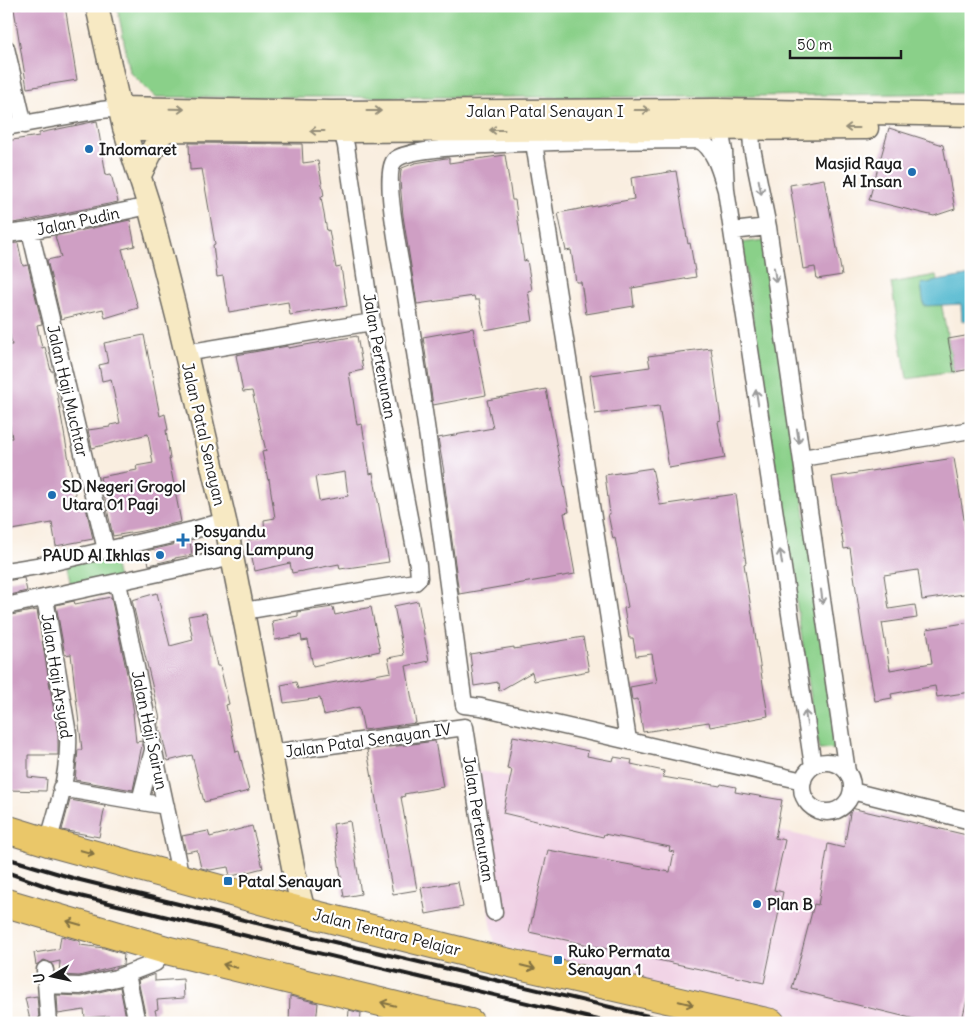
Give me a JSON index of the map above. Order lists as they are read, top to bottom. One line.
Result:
{"streets":{"highway":["Jalan Tentara Pelajar"],"main road":["Jalan Patal Senayan I","Jalan Patal Senayan"],"street":["Jalan Pudin","Jalan Pertenunan","Jalan Haji Muchtar","Jalan Haji Arsyad","Jalan Haji Sairun","Jalan Patal Senayan IV"]},"crossings":[["Jalan Patal Senayan I","Jalan Pertenunan"],["Jalan Patal Senayan I","Jalan Patal Senayan"],["Jalan Pudin","Jalan Haji Muchtar"],["Jalan Pudin","Jalan Patal Senayan"],["Jalan Pertenunan","Jalan Patal Senayan"],["Jalan Pertenunan","Jalan Patal Senayan IV"],["Jalan Patal Senayan","Jalan Patal Senayan IV"],["Jalan Patal Senayan","Jalan Tentara Pelajar"],["Jalan Haji Arsyad","Jalan Tentara Pelajar"],["Jalan Haji Sairun","Jalan Tentara Pelajar"]],"places":{"other":["Indomaret","Masjid Raya Al Insan","SD Negeri Grogol Utara 01 Pagi","PAUD Al Ikhlas","Plan B"],"health":["Posyandu Pisang Lampung"],"transit":["Patal Senayan","Ruko Permata Senayan 1"]},"scale_bar":"50 m","north":"left"}
